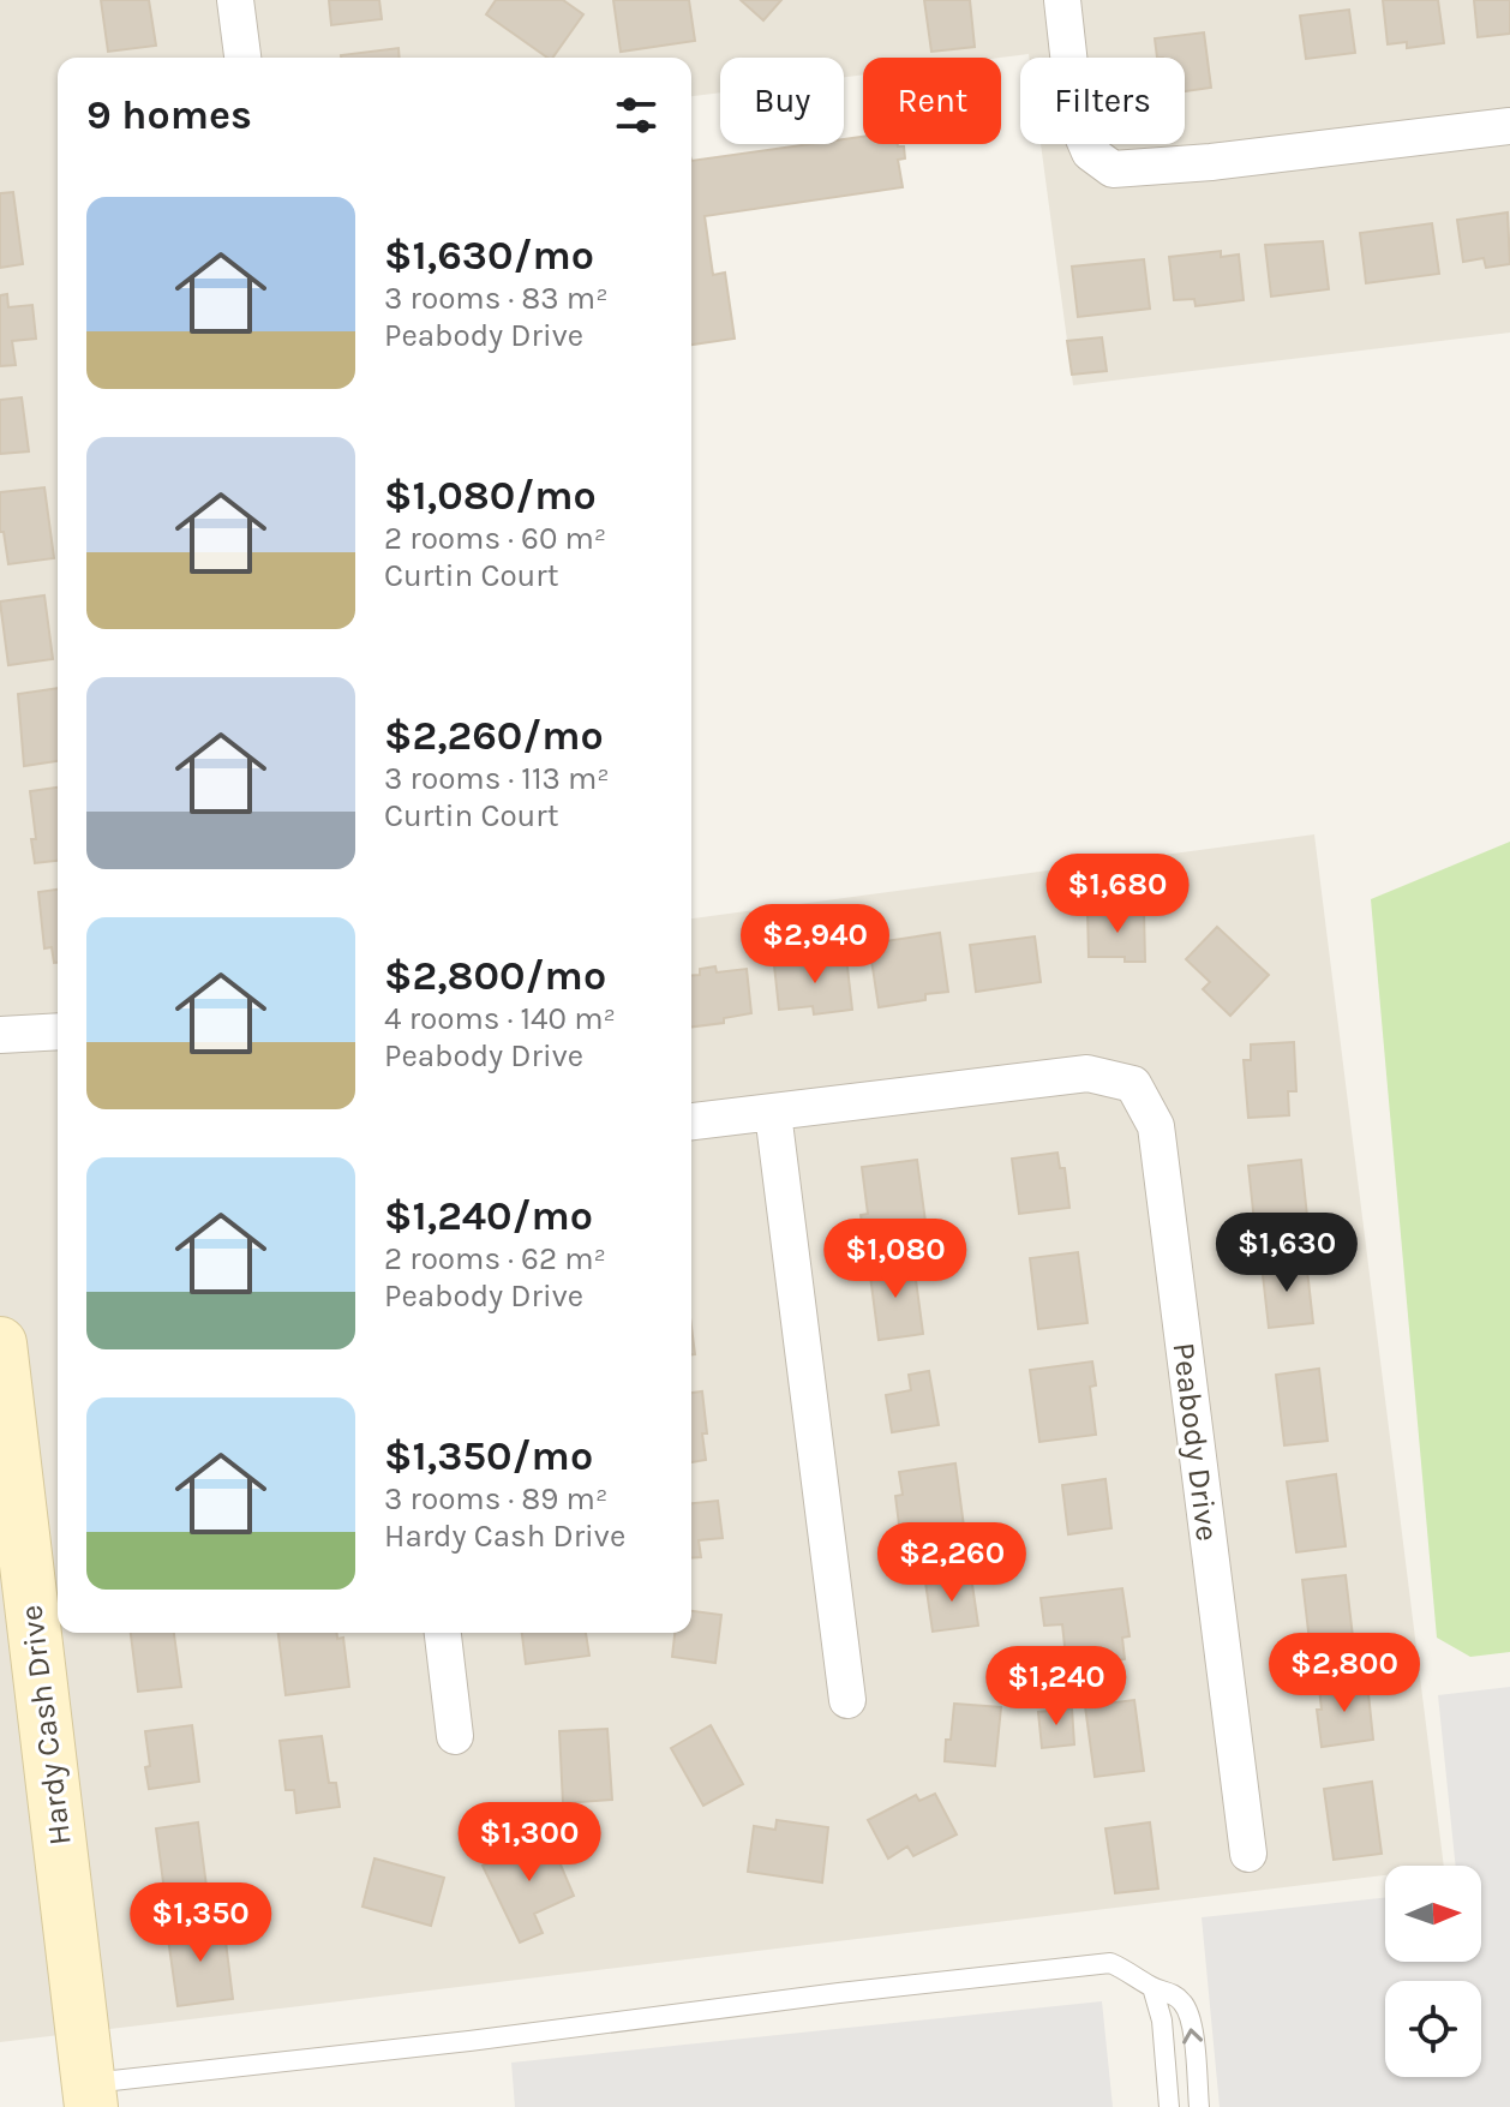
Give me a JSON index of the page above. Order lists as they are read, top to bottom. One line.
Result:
{"streets":{"street":["Peabody Drive","Hardy Cash Drive"]},"north":"right","page":{"chip":["Buy","Rent","Filters"],"heading":"9 homes","list":[{"name":"$1,630/mo","note":"3 rooms · 83 m² · Peabody Drive"},{"name":"$1,080/mo","note":"2 rooms · 60 m² · Curtin Court"},{"name":"$2,260/mo","note":"3 rooms · 113 m² · Curtin Court"},{"name":"$2,800/mo","note":"4 rooms · 140 m² · Peabody Drive"},{"name":"$1,240/mo","note":"2 rooms · 62 m² · Peabody Drive"},{"name":"$1,350/mo","note":"3 rooms · 89 m² · Hardy Cash Drive"}],"price":["$1,680","$2,940","$1,630","$1,080","$2,260","$2,800","$1,240","$1,300","$1,350"]}}
